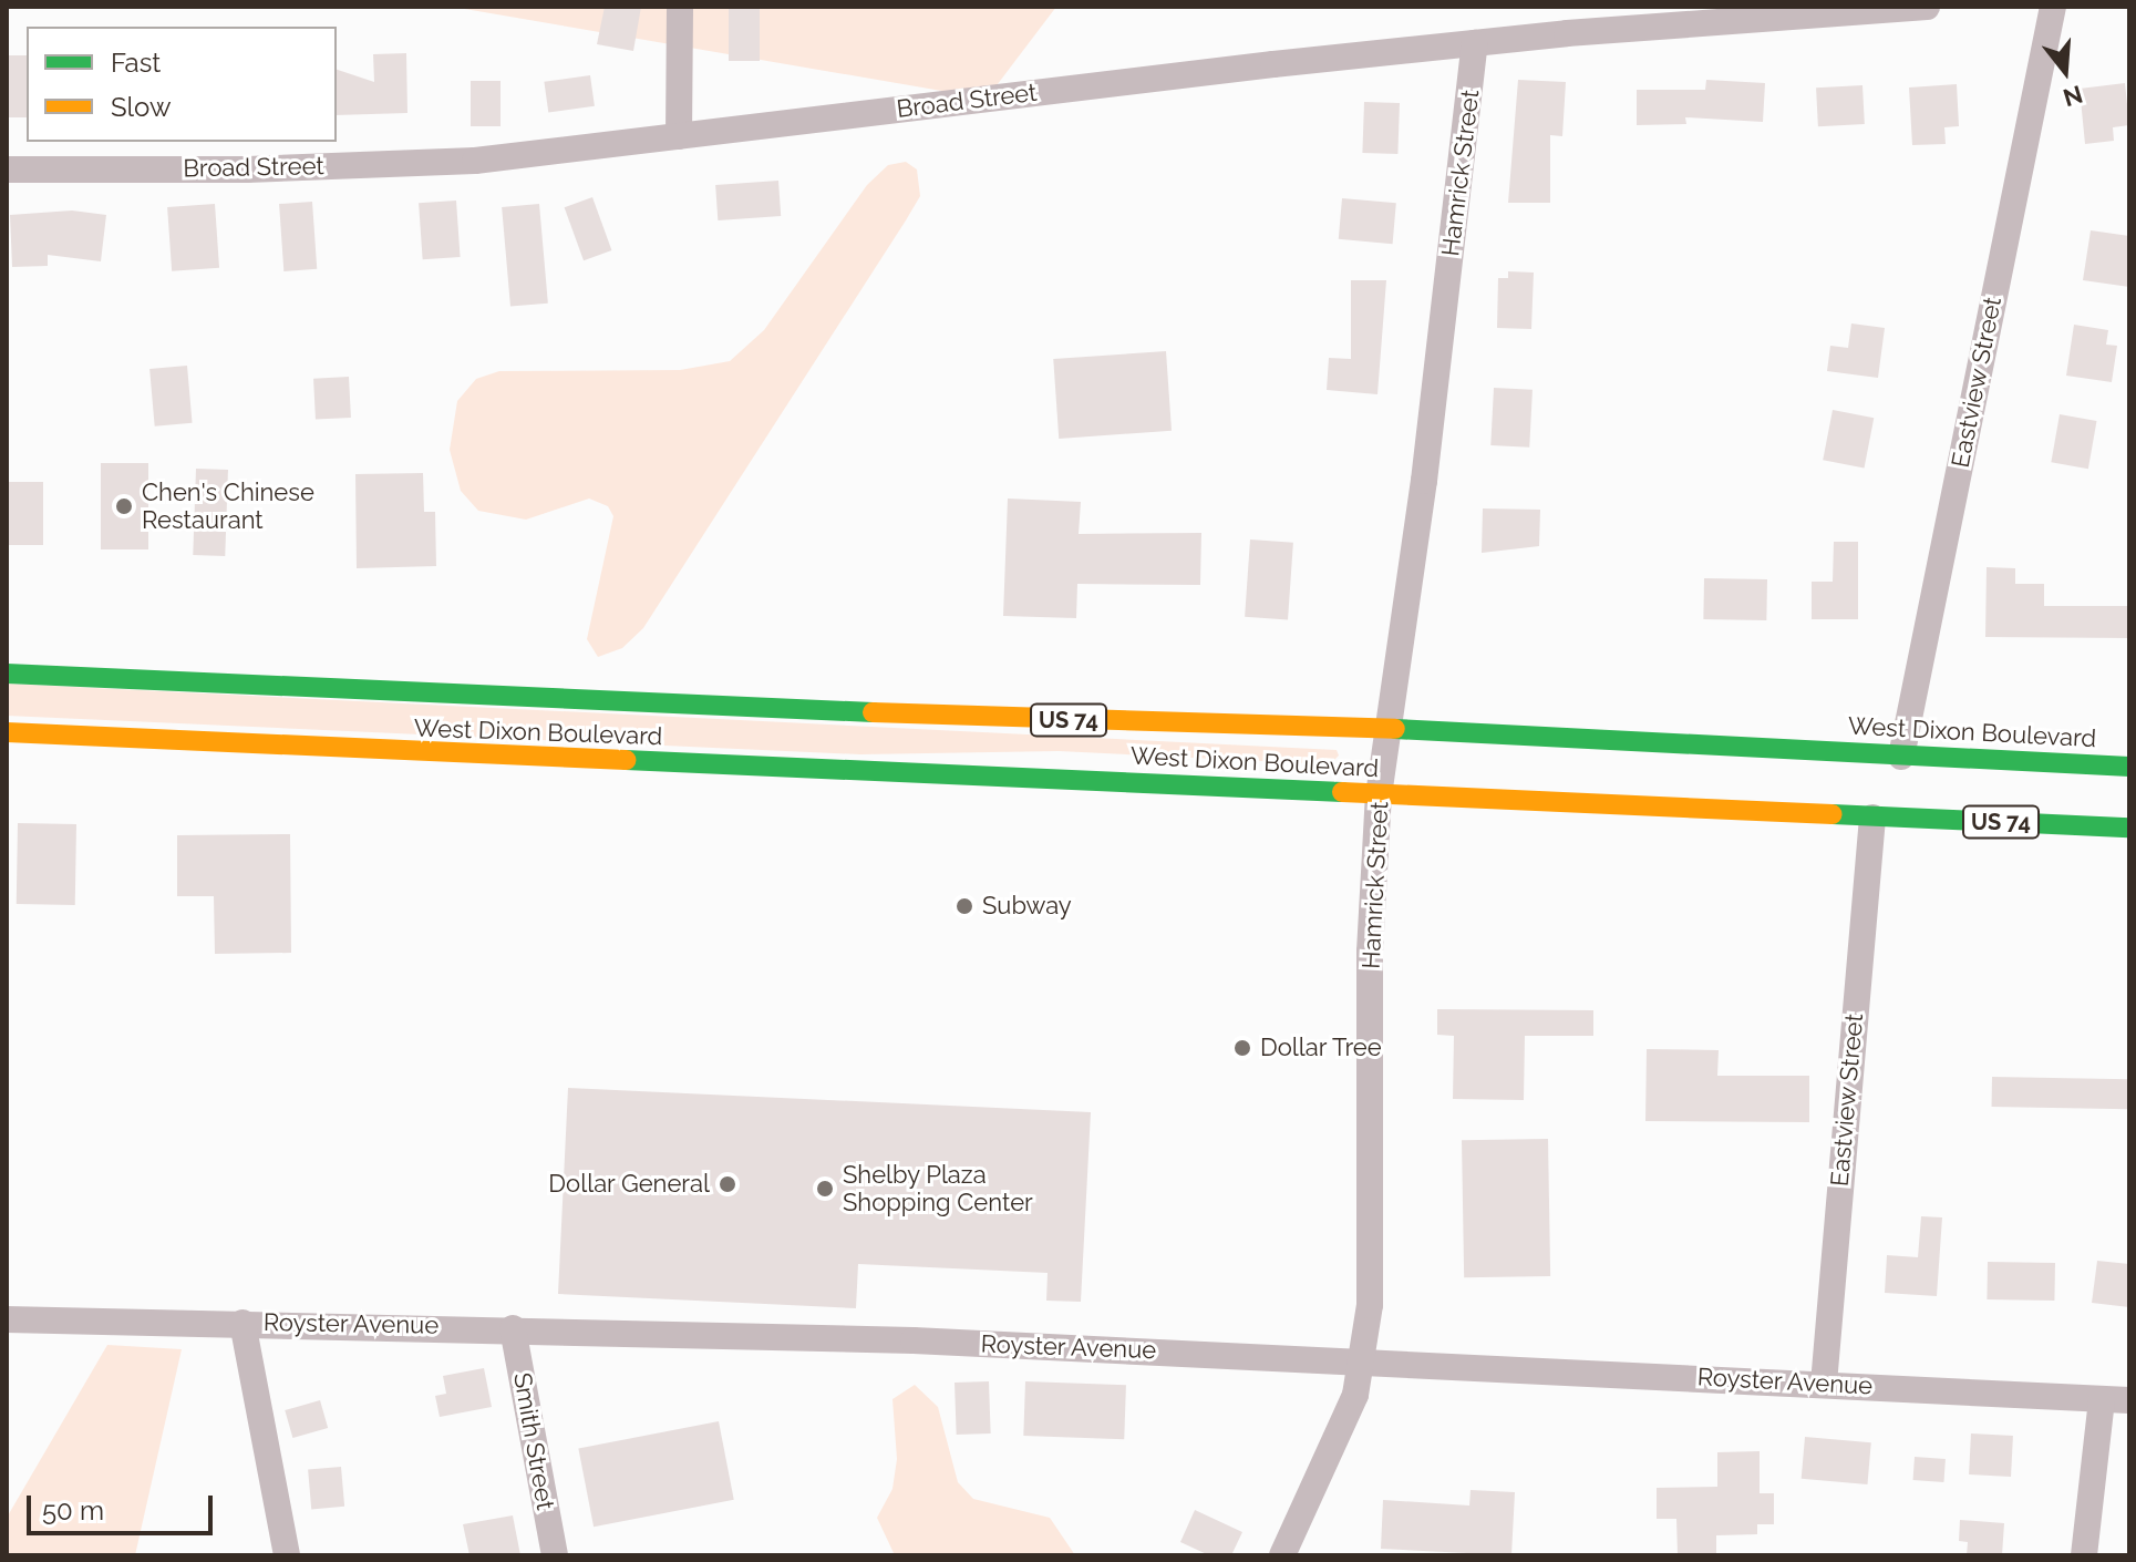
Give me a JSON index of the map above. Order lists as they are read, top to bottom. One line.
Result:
{"streets":{"highway":["US 74","West Dixon Boulevard"],"street":["Broad Street","Hamrick Street","Eastview Street","Royster Avenue","Smith Street"]},"crossings":[["Broad Street","Hamrick Street"],["Hamrick Street","West Dixon Boulevard"],["Hamrick Street","Royster Avenue"],["Eastview Street","West Dixon Boulevard"],["Eastview Street","Royster Avenue"],["Royster Avenue","Smith Street"]],"places":["Chen's Chinese Restaurant","Subway","Dollar Tree","Dollar General","Shelby Plaza Shopping Center"],"legend":["Fast","Slow"],"scale_bar":"50 m","north":"bottom"}
